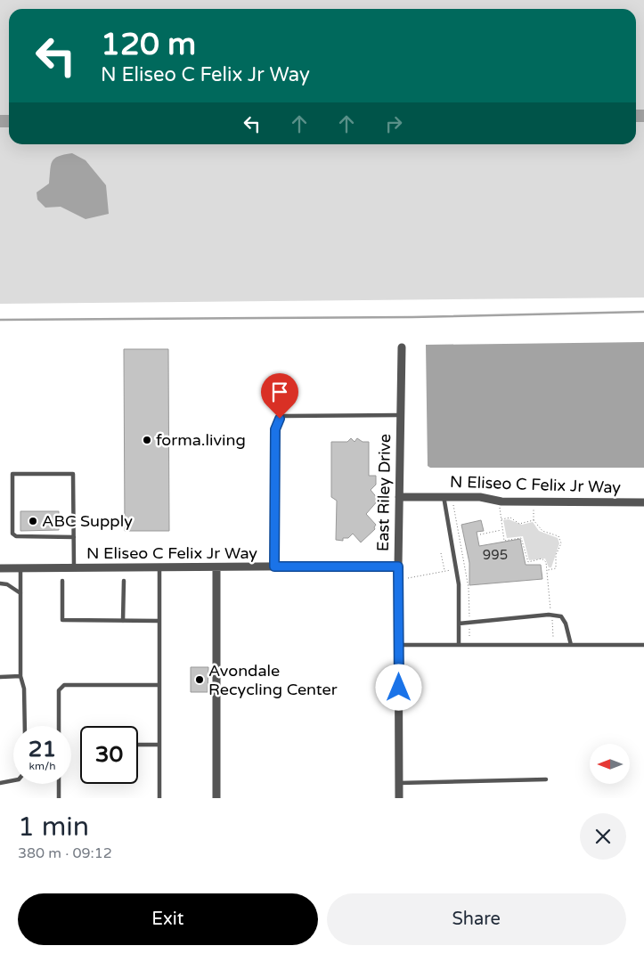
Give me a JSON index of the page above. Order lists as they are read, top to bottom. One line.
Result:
{"streets":{"street":["N Eliseo C Felix Jr Way","East Riley Drive"]},"crossings":[["N Eliseo C Felix Jr Way","East Riley Drive"]],"places":["forma.living","ABC Supply","Avondale Recycling Center"],"house_numbers":["995"],"north":"left","page":{"turn":["120 m","N Eliseo C Felix Jr Way"],"speed":"21 km/h","limit":"30","heading":["1 min","380 m · 09:12"],"buttons":["Exit","Share"]}}
